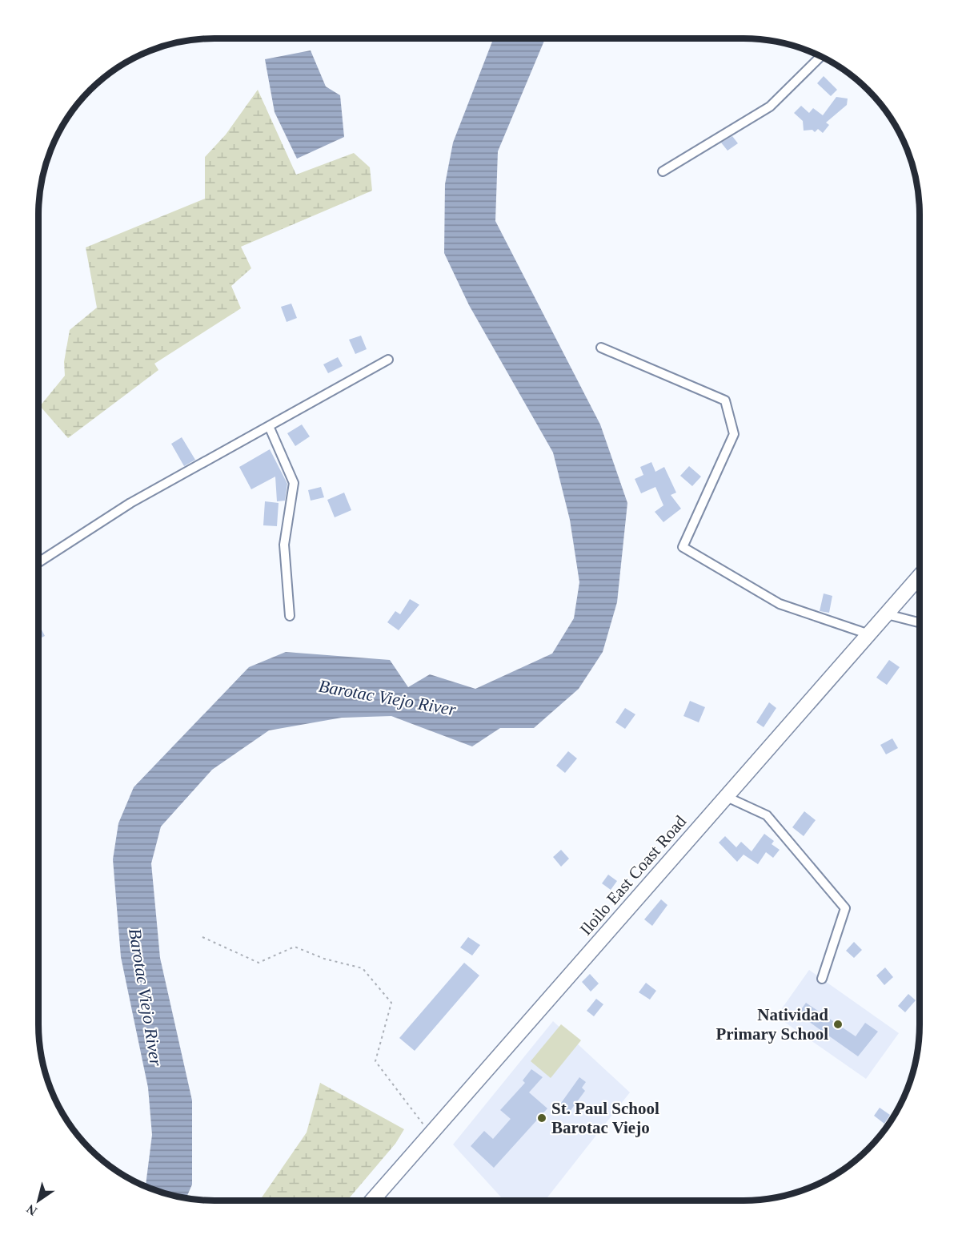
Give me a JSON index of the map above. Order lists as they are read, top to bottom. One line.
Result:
{"streets":{"main road":["Iloilo East Coast Road"]},"water":["Barotac Viejo River"],"places":["Natividad Primary School","St. Paul School Barotac Viejo"],"north":"bottom left"}
